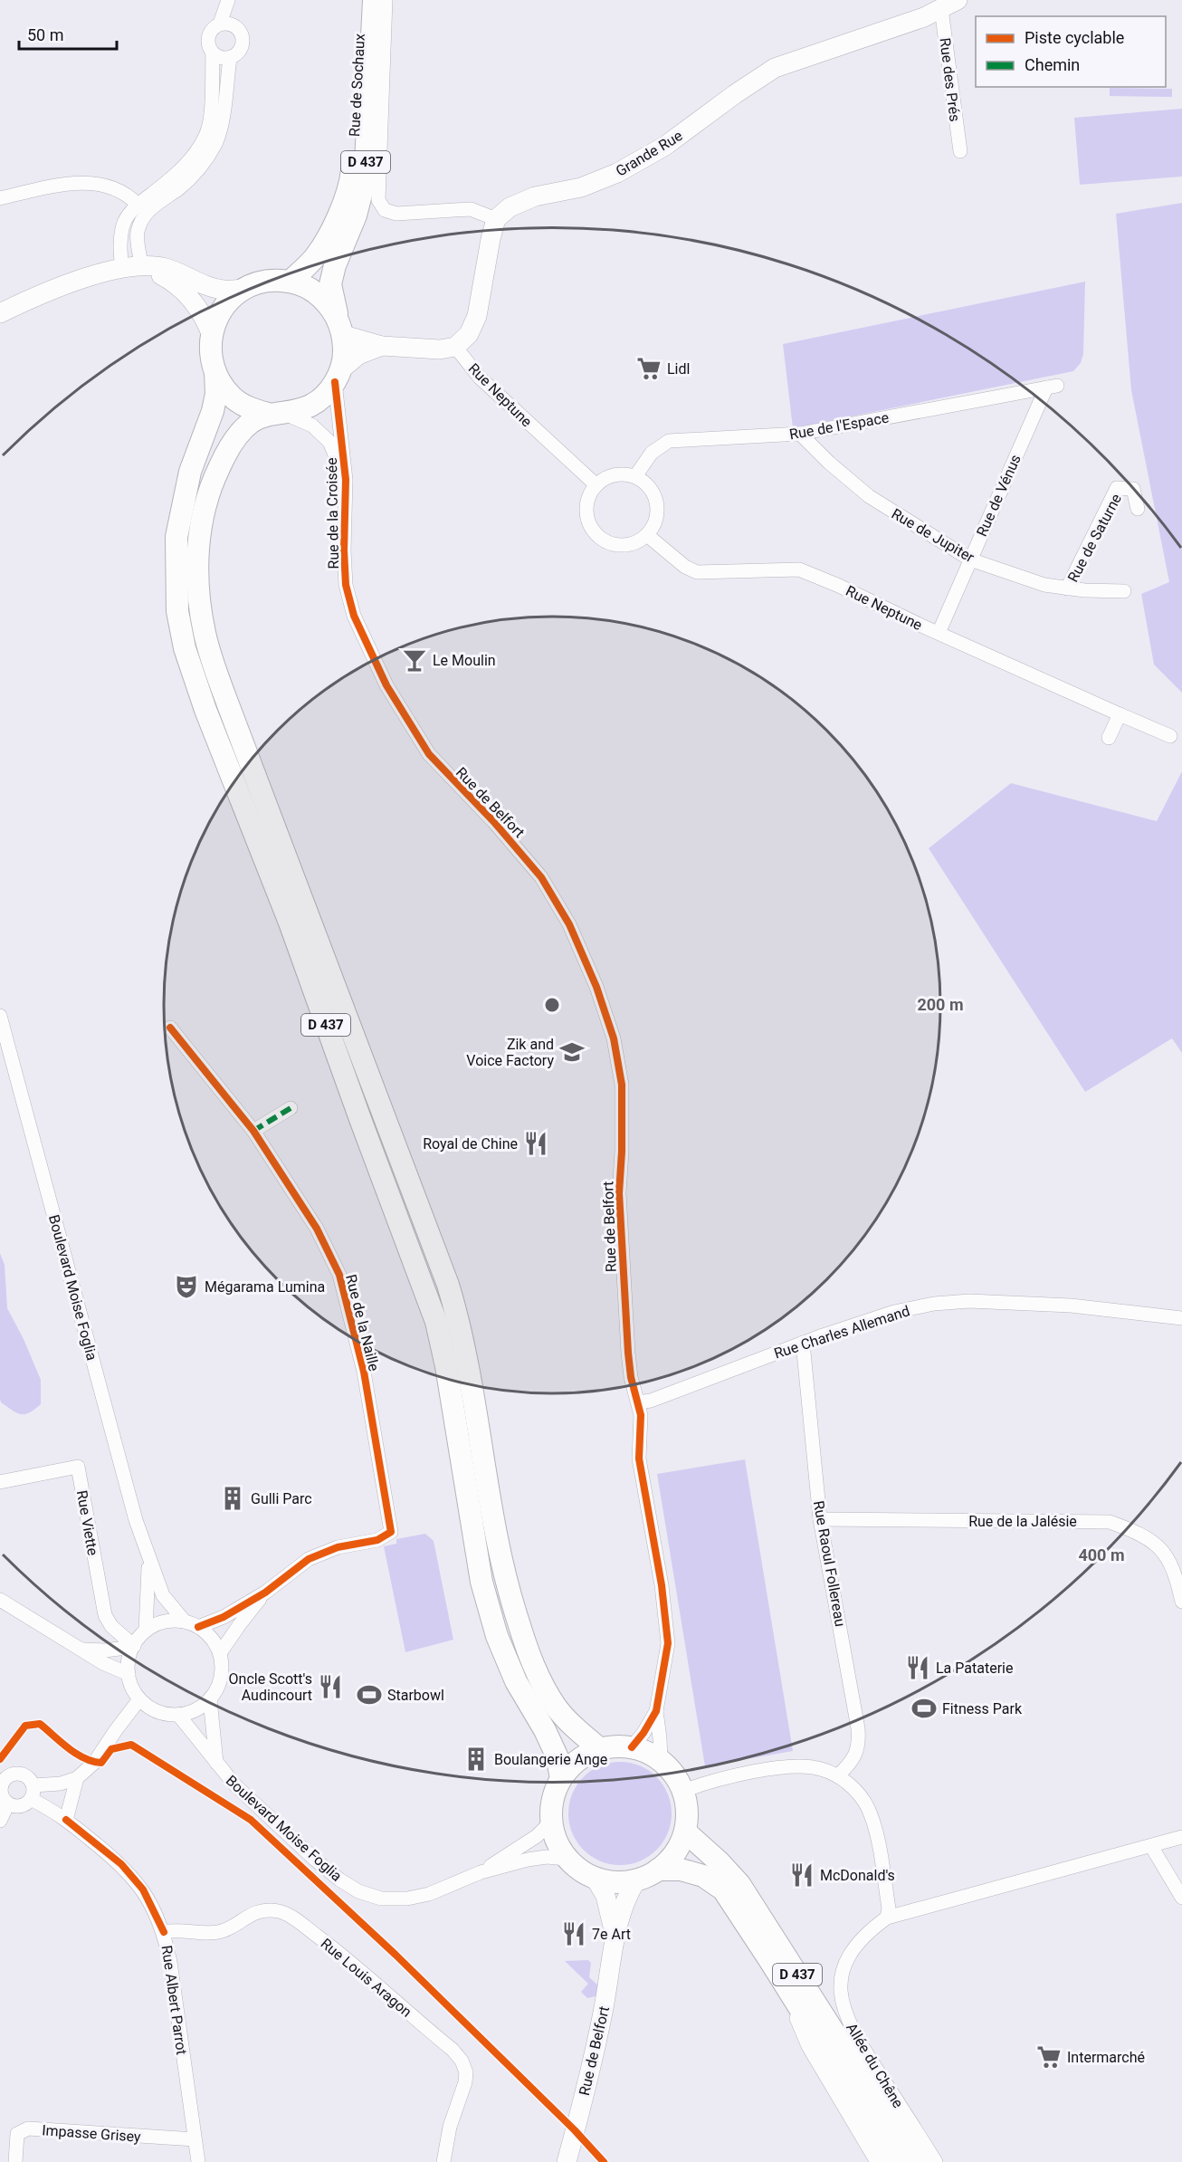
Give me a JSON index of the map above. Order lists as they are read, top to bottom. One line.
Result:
{"streets":{"main road":["Rue de Sochaux","D 437"],"street":["Rue des Prés","Grande Rue","Rue Neptune","Rue de l'Espace","Rue de Vénus","Rue de la Croisée","Rue de Jupiter","Rue de Saturne","Rue de Belfort","Boulevard Moise Foglia","Rue de la Naille","Rue Charles Allemand","Rue de la Jalésie","Rue Viette","Rue Raoul Follereau","Rue Louis Aragon","Rue Albert Parrot","Allée du Chêne","Impasse Grisey"]},"crossings":[["Rue des Prés","Grande Rue"],["Rue de Sochaux","D 437"],["Rue de Sochaux","Rue de la Croisée"],["D 437","Rue de la Croisée"],["D 437","Rue de Belfort"],["D 437","Boulevard Moise Foglia"],["Rue Neptune","Rue de l'Espace"],["Rue Neptune","Rue de Vénus"],["Rue de l'Espace","Rue de Vénus"],["Rue de l'Espace","Rue de Jupiter"],["Rue de Vénus","Rue de Jupiter"],["Rue de la Croisée","Rue de Belfort"],["Rue de Jupiter","Rue de Saturne"],["Rue de Belfort","Boulevard Moise Foglia"],["Rue de Belfort","Rue Charles Allemand"],["Boulevard Moise Foglia","Rue Viette"],["Rue Charles Allemand","Rue Raoul Follereau"],["Rue de la Jalésie","Rue Raoul Follereau"],["Rue Louis Aragon","Rue Albert Parrot"],["Rue Albert Parrot","Impasse Grisey"]],"places":{"supermarket":["Lidl","Intermarché"],"bar":["Le Moulin"],"school or university":["Zik and Voice Factory"],"restaurant":["Royal de Chine","La Pataterie","Oncle Scott's Audincourt","McDonald's","7e Art"],"theatre":["Mégarama Lumina"],"building":["Gulli Parc","Boulangerie Ange"],"sports":["Starbowl","Fitness Park"]},"legend":["Piste cyclable","Chemin"],"scale_bar":"50 m","rings":["200 m","400 m"]}
